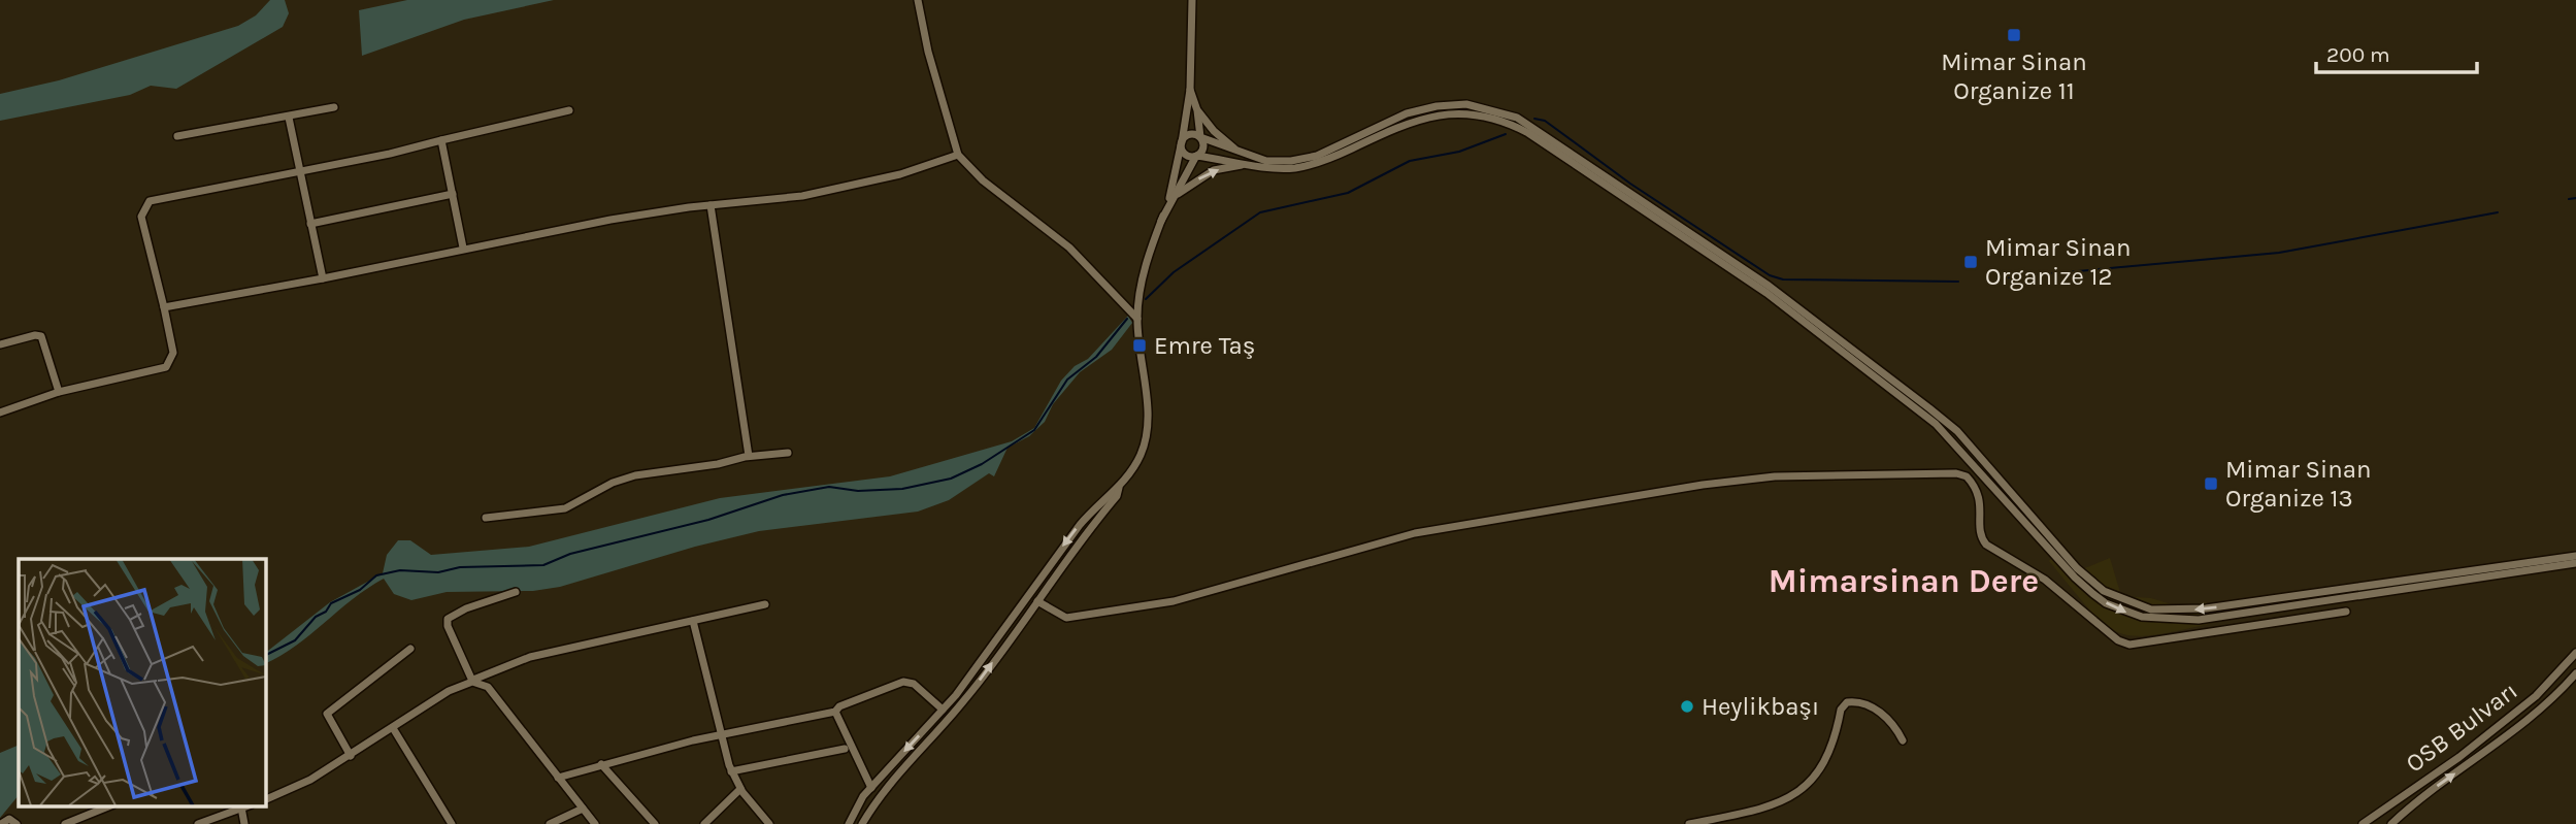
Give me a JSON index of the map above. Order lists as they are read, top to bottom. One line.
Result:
{"streets":{"street":["OSB Bulvarı"]},"districts":["Mimarsinan Dere"],"places":{"transit":["Mimar Sinan Organize 11","Mimar Sinan Organize 12","Emre Taş","Mimar Sinan Organize 13"],"other":["Heylikbaşı"]},"scale_bar":"200 m"}
